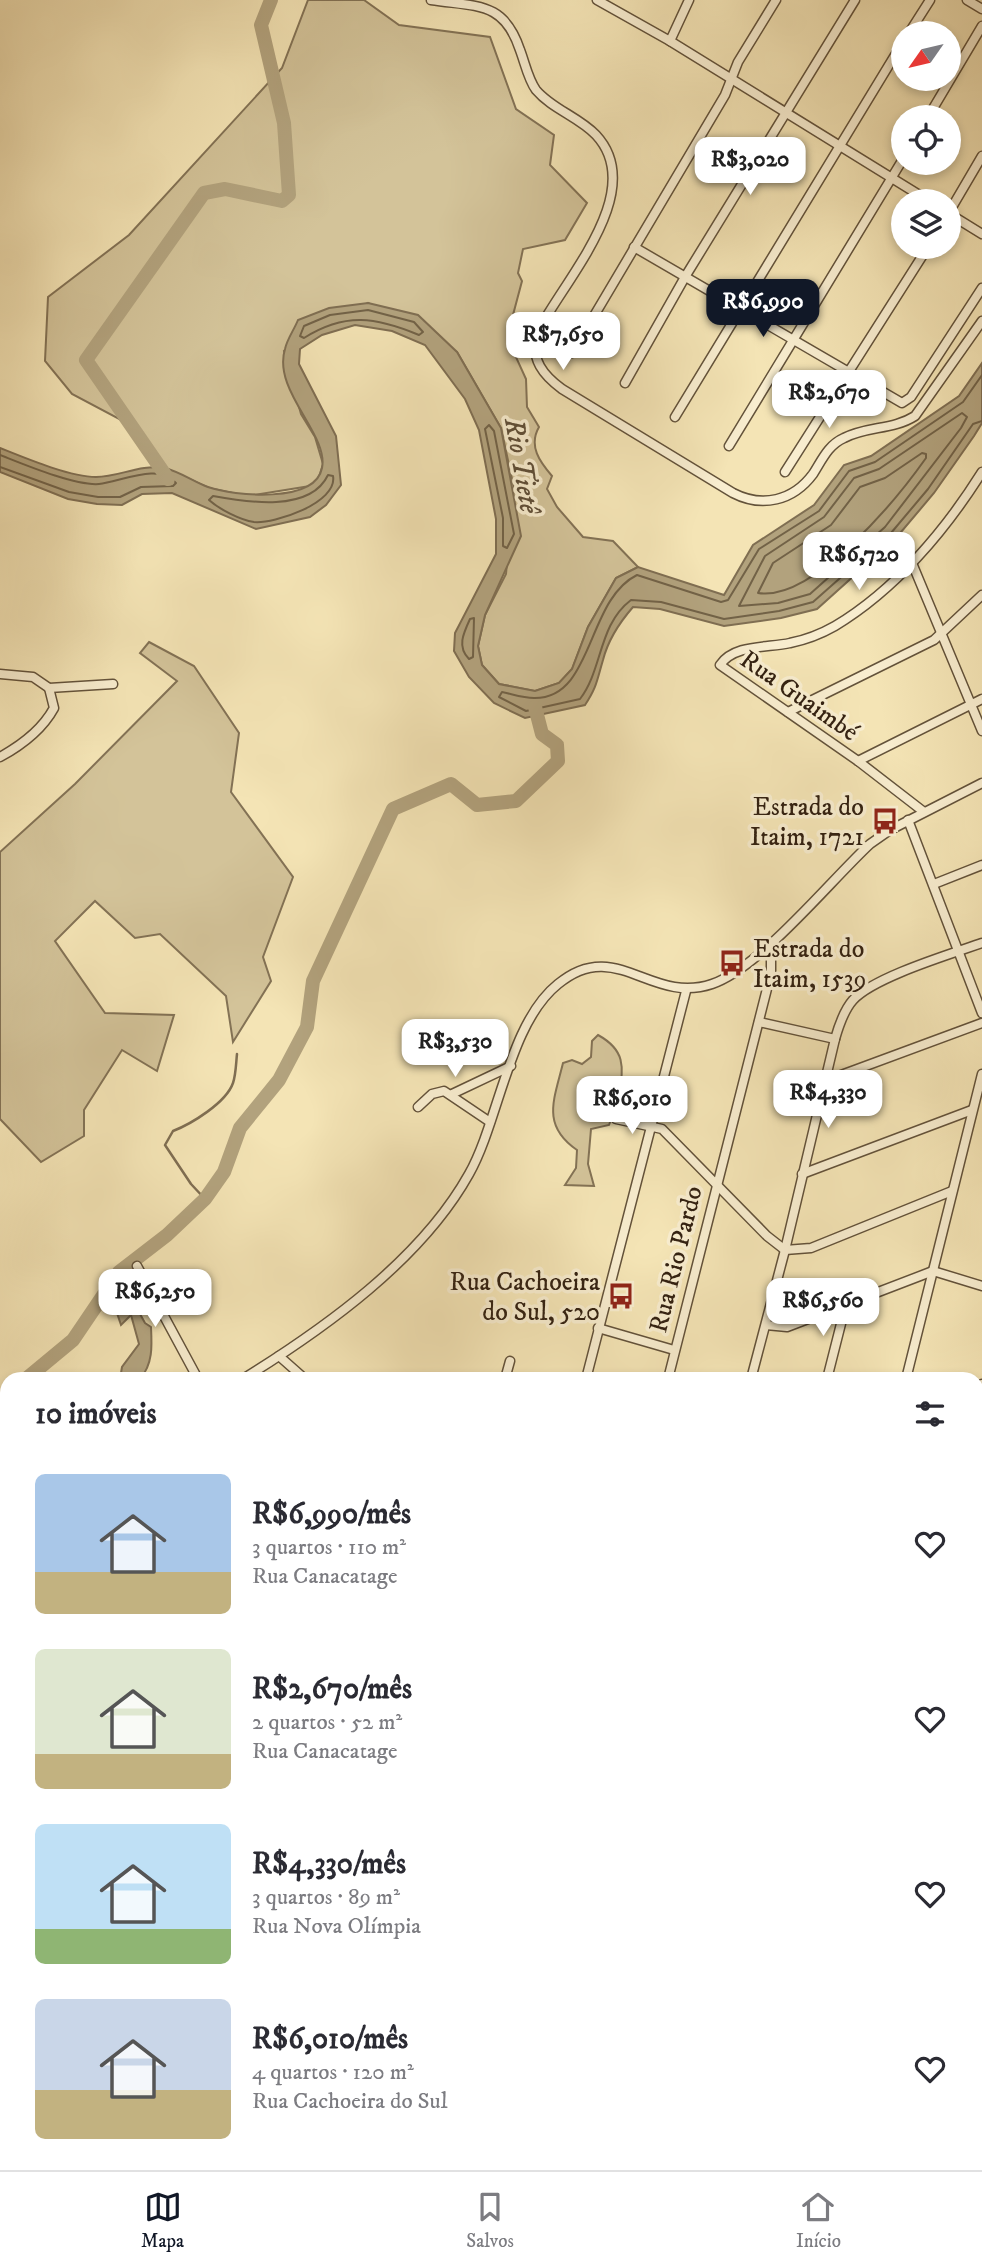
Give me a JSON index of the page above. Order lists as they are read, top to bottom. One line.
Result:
{"streets":{"street":["Rua Guaimbé","Rua Rio Pardo"]},"water":["Rio Tietê"],"places":{"bus stop":["Estrada do Itaim, 1721","Estrada do Itaim, 1539","Rua Cachoeira do Sul, 520"]},"north":"bottom left","page":{"price":["R$3,020","R$6,990","R$7,650","R$2,670","R$6,720","R$3,530","R$4,330","R$6,010","R$6,250","R$6,560"],"heading":"10 imóveis","list":[{"name":"R$6,990/mês","note":"3 quartos · 110 m² · Rua Canacatage"},{"name":"R$2,670/mês","note":"2 quartos · 52 m² · Rua Canacatage"},{"name":"R$4,330/mês","note":"3 quartos · 89 m² · Rua Nova Olímpia"},{"name":"R$6,010/mês","note":"4 quartos · 120 m² · Rua Cachoeira do Sul"}],"tabs":["Mapa","Salvos","Início"]}}
